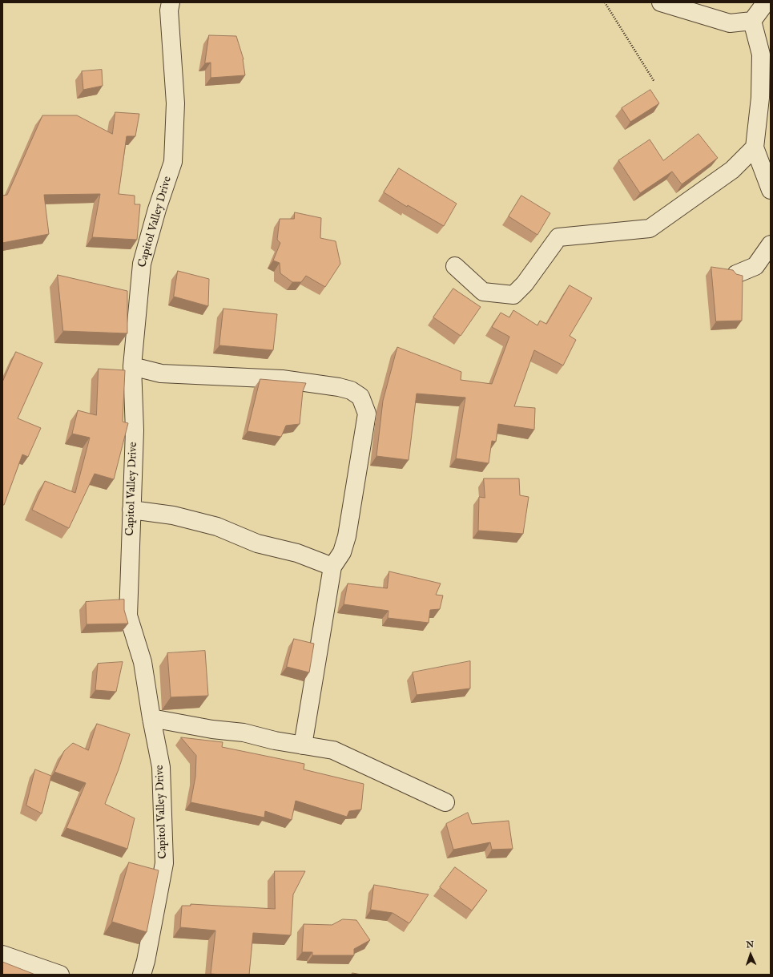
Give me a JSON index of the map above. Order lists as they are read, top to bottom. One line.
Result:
{"streets":{"street":["Capitol Valley Drive"]},"north":"top"}
